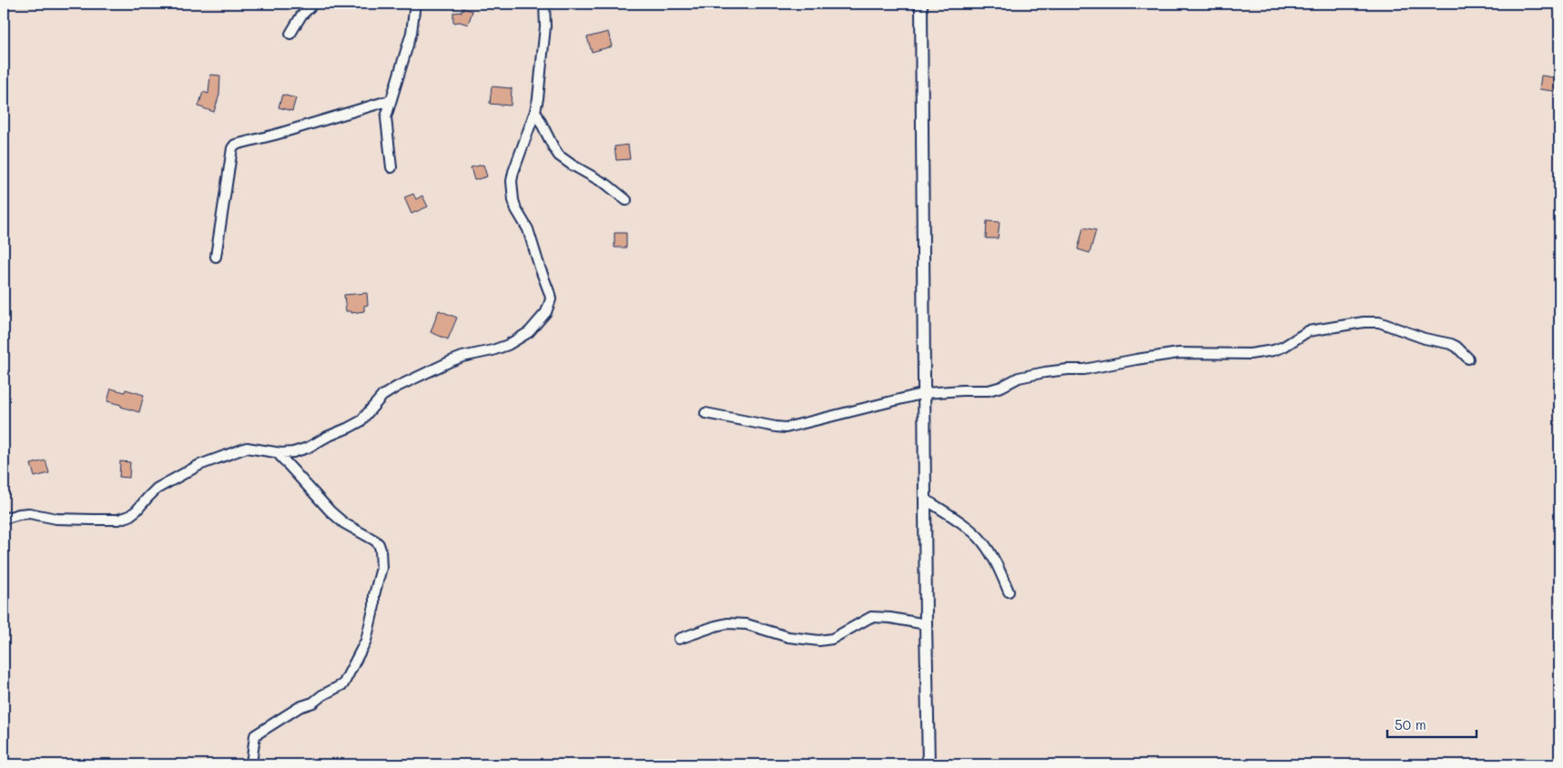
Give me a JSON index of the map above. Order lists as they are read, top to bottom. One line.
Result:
{"scale_bar":"50 m"}
